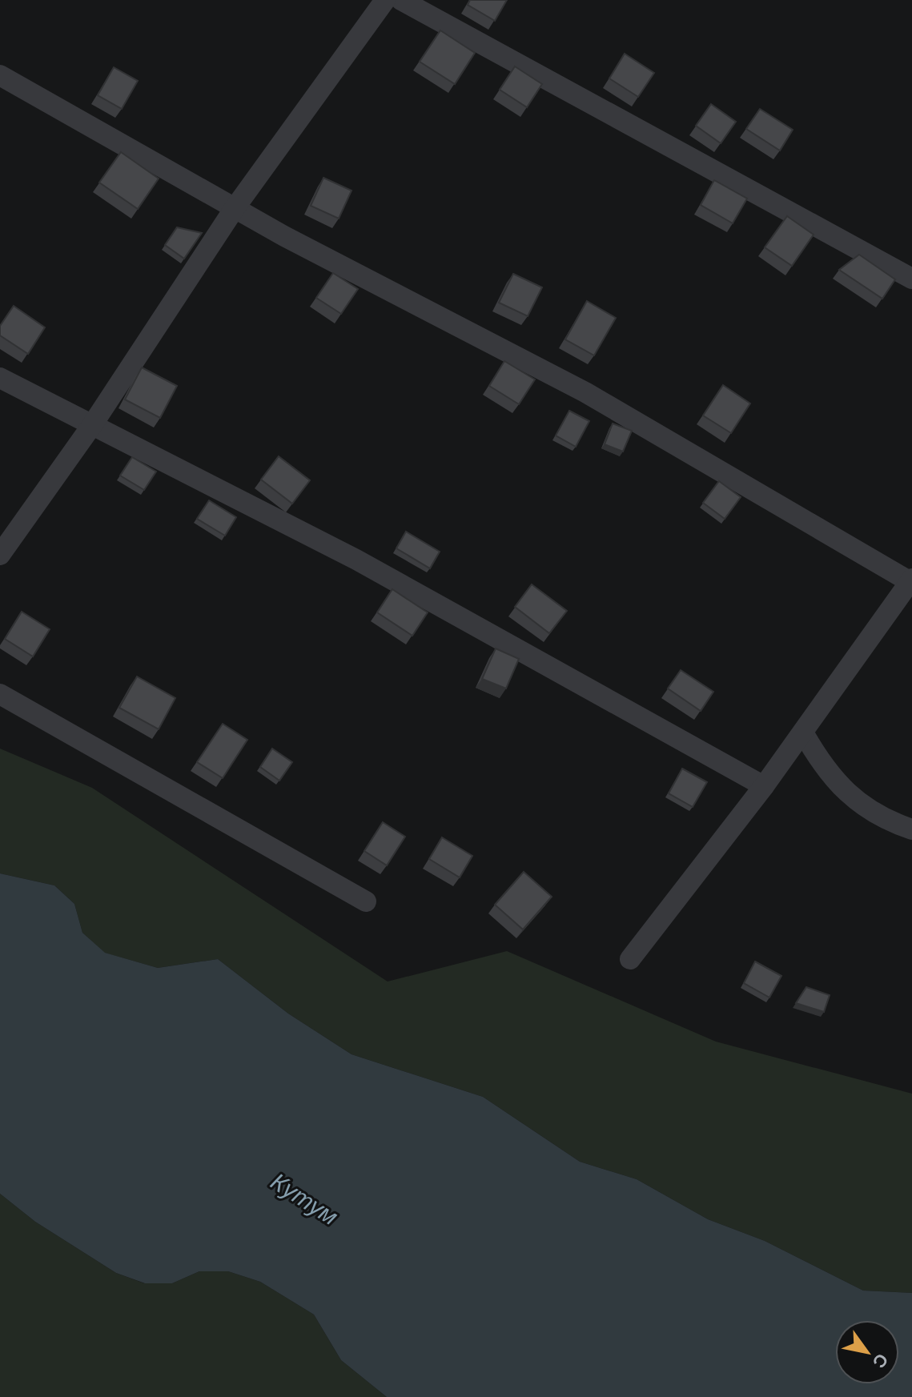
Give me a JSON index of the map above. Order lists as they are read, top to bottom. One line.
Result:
{"water":["Кутум"],"north":"bottom right"}
